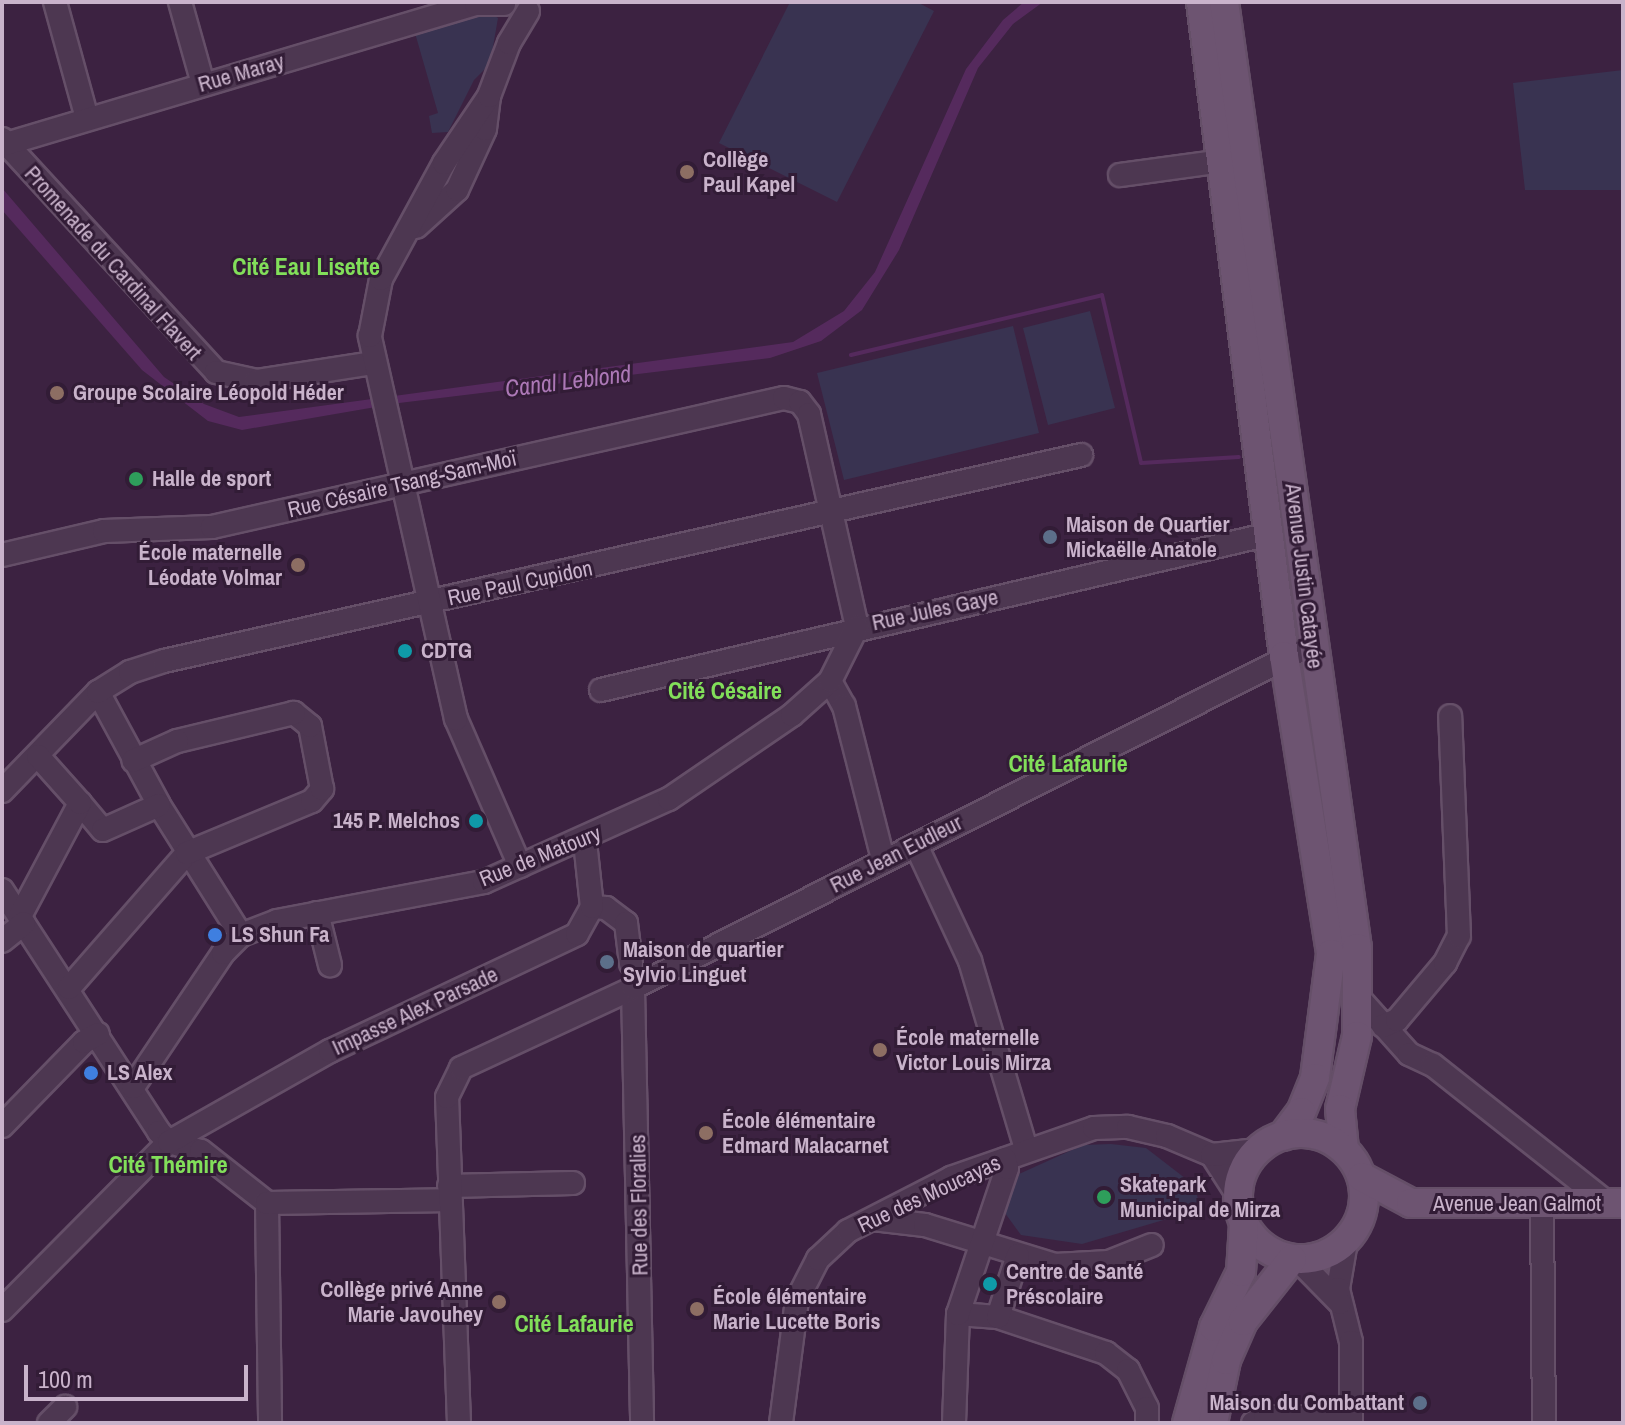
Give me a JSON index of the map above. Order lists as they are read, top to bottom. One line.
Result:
{"streets":{"main road":["Avenue Justin Catayée","Avenue Jean Galmot"],"street":["Rue Maray","Promenade du Cardinal Flavert","Rue Césaire Tsang-Sam-Moï","Rue Paul Cupidon","Rue Jules Gaye","Rue Jean Eudleur","Rue de Matoury","Impasse Alex Parsade","Rue des Moucayas","Rue des Floralies"]},"crossings":[["Rue Maray","Promenade du Cardinal Flavert"],["Rue Césaire Tsang-Sam-Moï","Rue Paul Cupidon"],["Avenue Justin Catayée","Rue Jules Gaye"],["Avenue Justin Catayée","Rue Jean Eudleur"],["Avenue Justin Catayée","Rue des Moucayas"],["Avenue Justin Catayée","Avenue Jean Galmot"],["Rue Jules Gaye","Rue de Matoury"],["Rue Jean Eudleur","Rue des Floralies"],["Rue des Moucayas","Avenue Jean Galmot"]],"districts":["Cité Eau Lisette","Cité Césaire","Cité Lafaurie","Cité Thémire","Cité Lafaurie"],"water":["Canal Leblond"],"places":["Collège Paul Kapel","Groupe Scolaire Léopold Héder","Halle de sport","Maison de Quartier Mickaëlle Anatole","École maternelle Léodate Volmar","CDTG","145 P. Melchos","LS Shun Fa","Maison de quartier Sylvio Linguet","École maternelle Victor Louis Mirza","LS Alex","École élémentaire Edmard Malacarnet","Skatepark Municipal de Mirza","Centre de Santé Préscolaire","Collège privé Anne Marie Javouhey","École élémentaire Marie Lucette Boris","Maison du Combattant"],"scale_bar":"100 m"}
